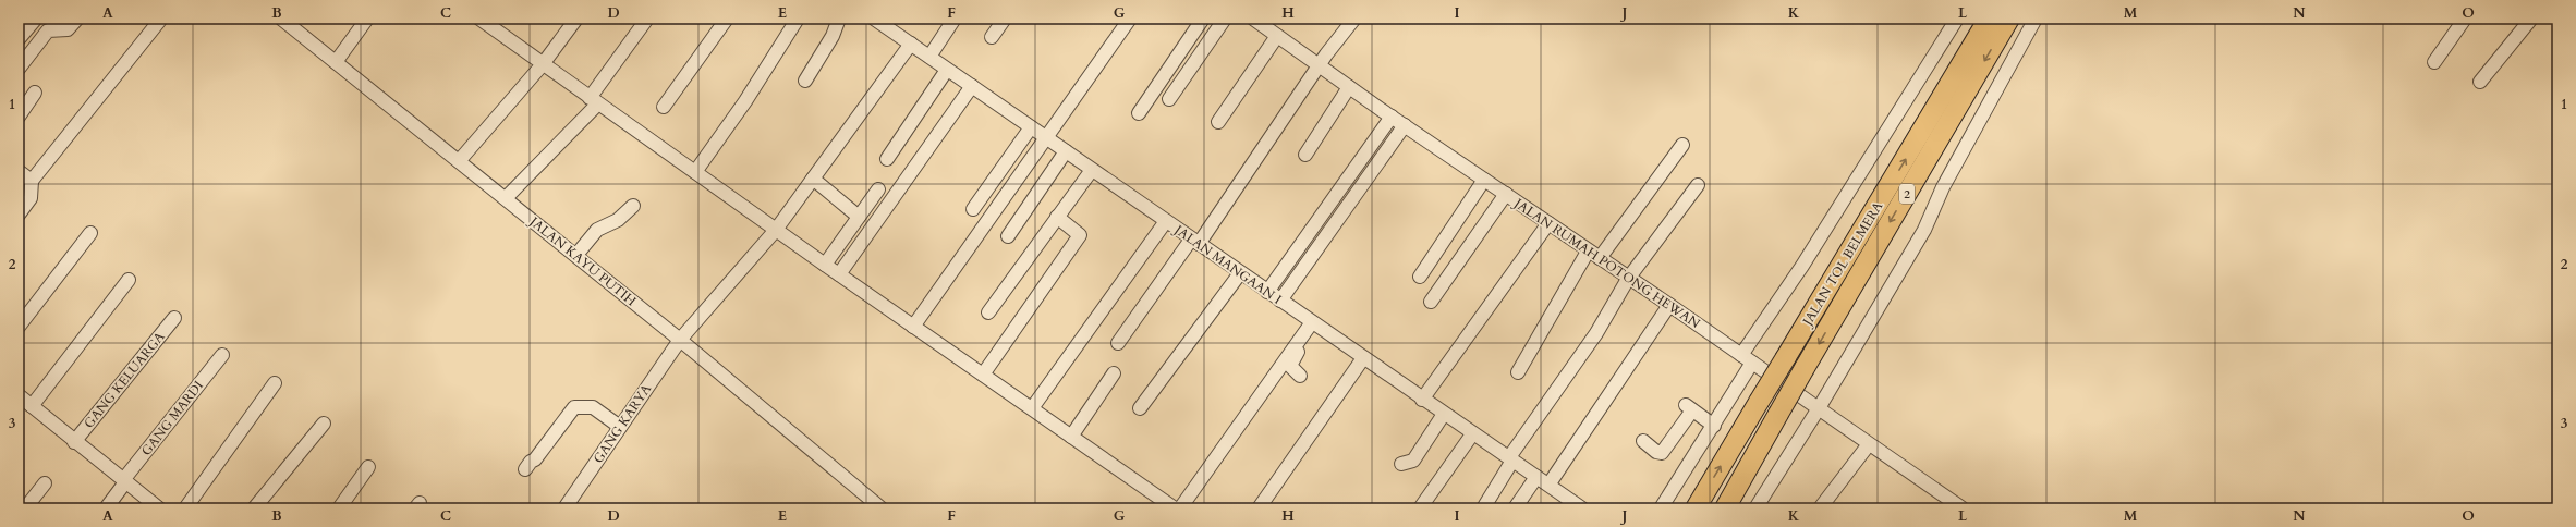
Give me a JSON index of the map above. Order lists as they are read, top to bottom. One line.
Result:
{"streets":{"highway":["2","JALAN TOL BELMERA"],"street":["JALAN KAYU PUTIH","JALAN RUMAH POTONG HEWAN","JALAN MANGAAN I","GANG KELUARGA","GANG MARDI","GANG KARYA"]},"crossings":[["JALAN KAYU PUTIH","GANG KARYA"],["JALAN MANGAAN I","GANG KARYA"]],"grid":{"columns":["A","B","C","D","E","F","G","H","I","J","K","L","M","N","O"],"rows":["1","2","3"]}}
